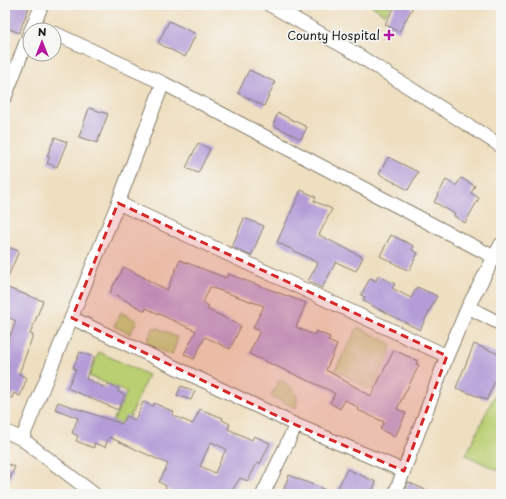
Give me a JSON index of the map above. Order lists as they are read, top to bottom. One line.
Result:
{"places":{"health":["County Hospital"]},"north":"top"}
